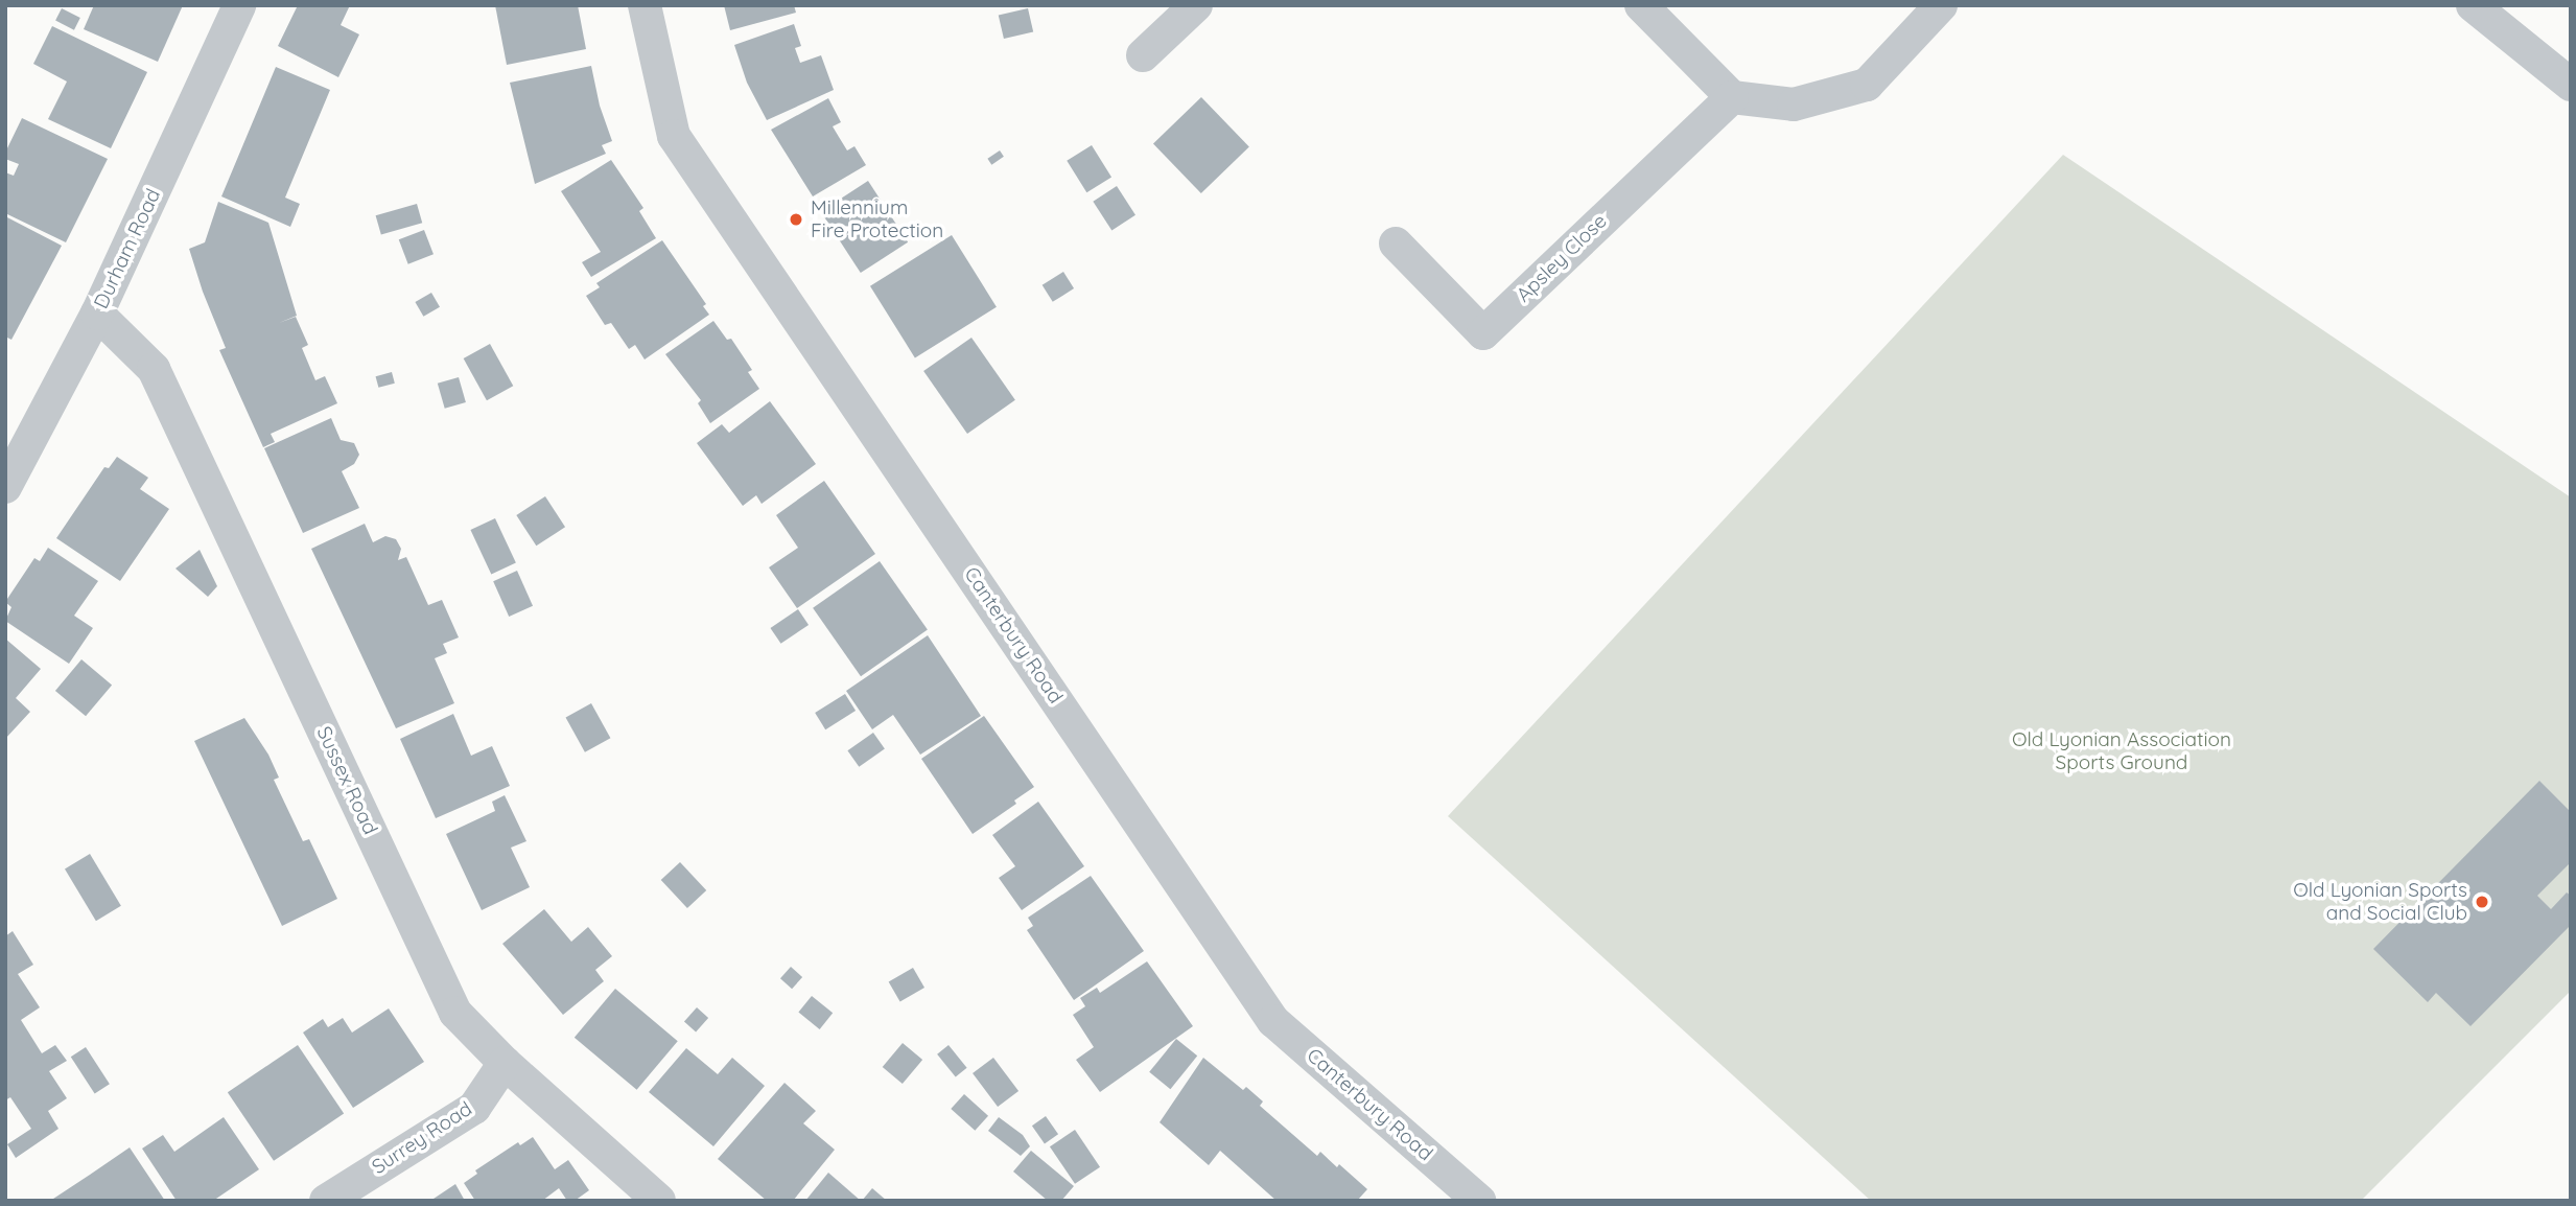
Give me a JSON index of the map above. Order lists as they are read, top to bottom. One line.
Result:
{"streets":{"street":["Durham Road","Apsley Close","Canterbury Road","Sussex Road","Surrey Road"]},"crossings":[["Durham Road","Sussex Road"],["Sussex Road","Surrey Road"]],"parks":["Old Lyonian Association Sports Ground"],"places":["Millennium Fire Protection","Old Lyonian Sports and Social Club"]}
